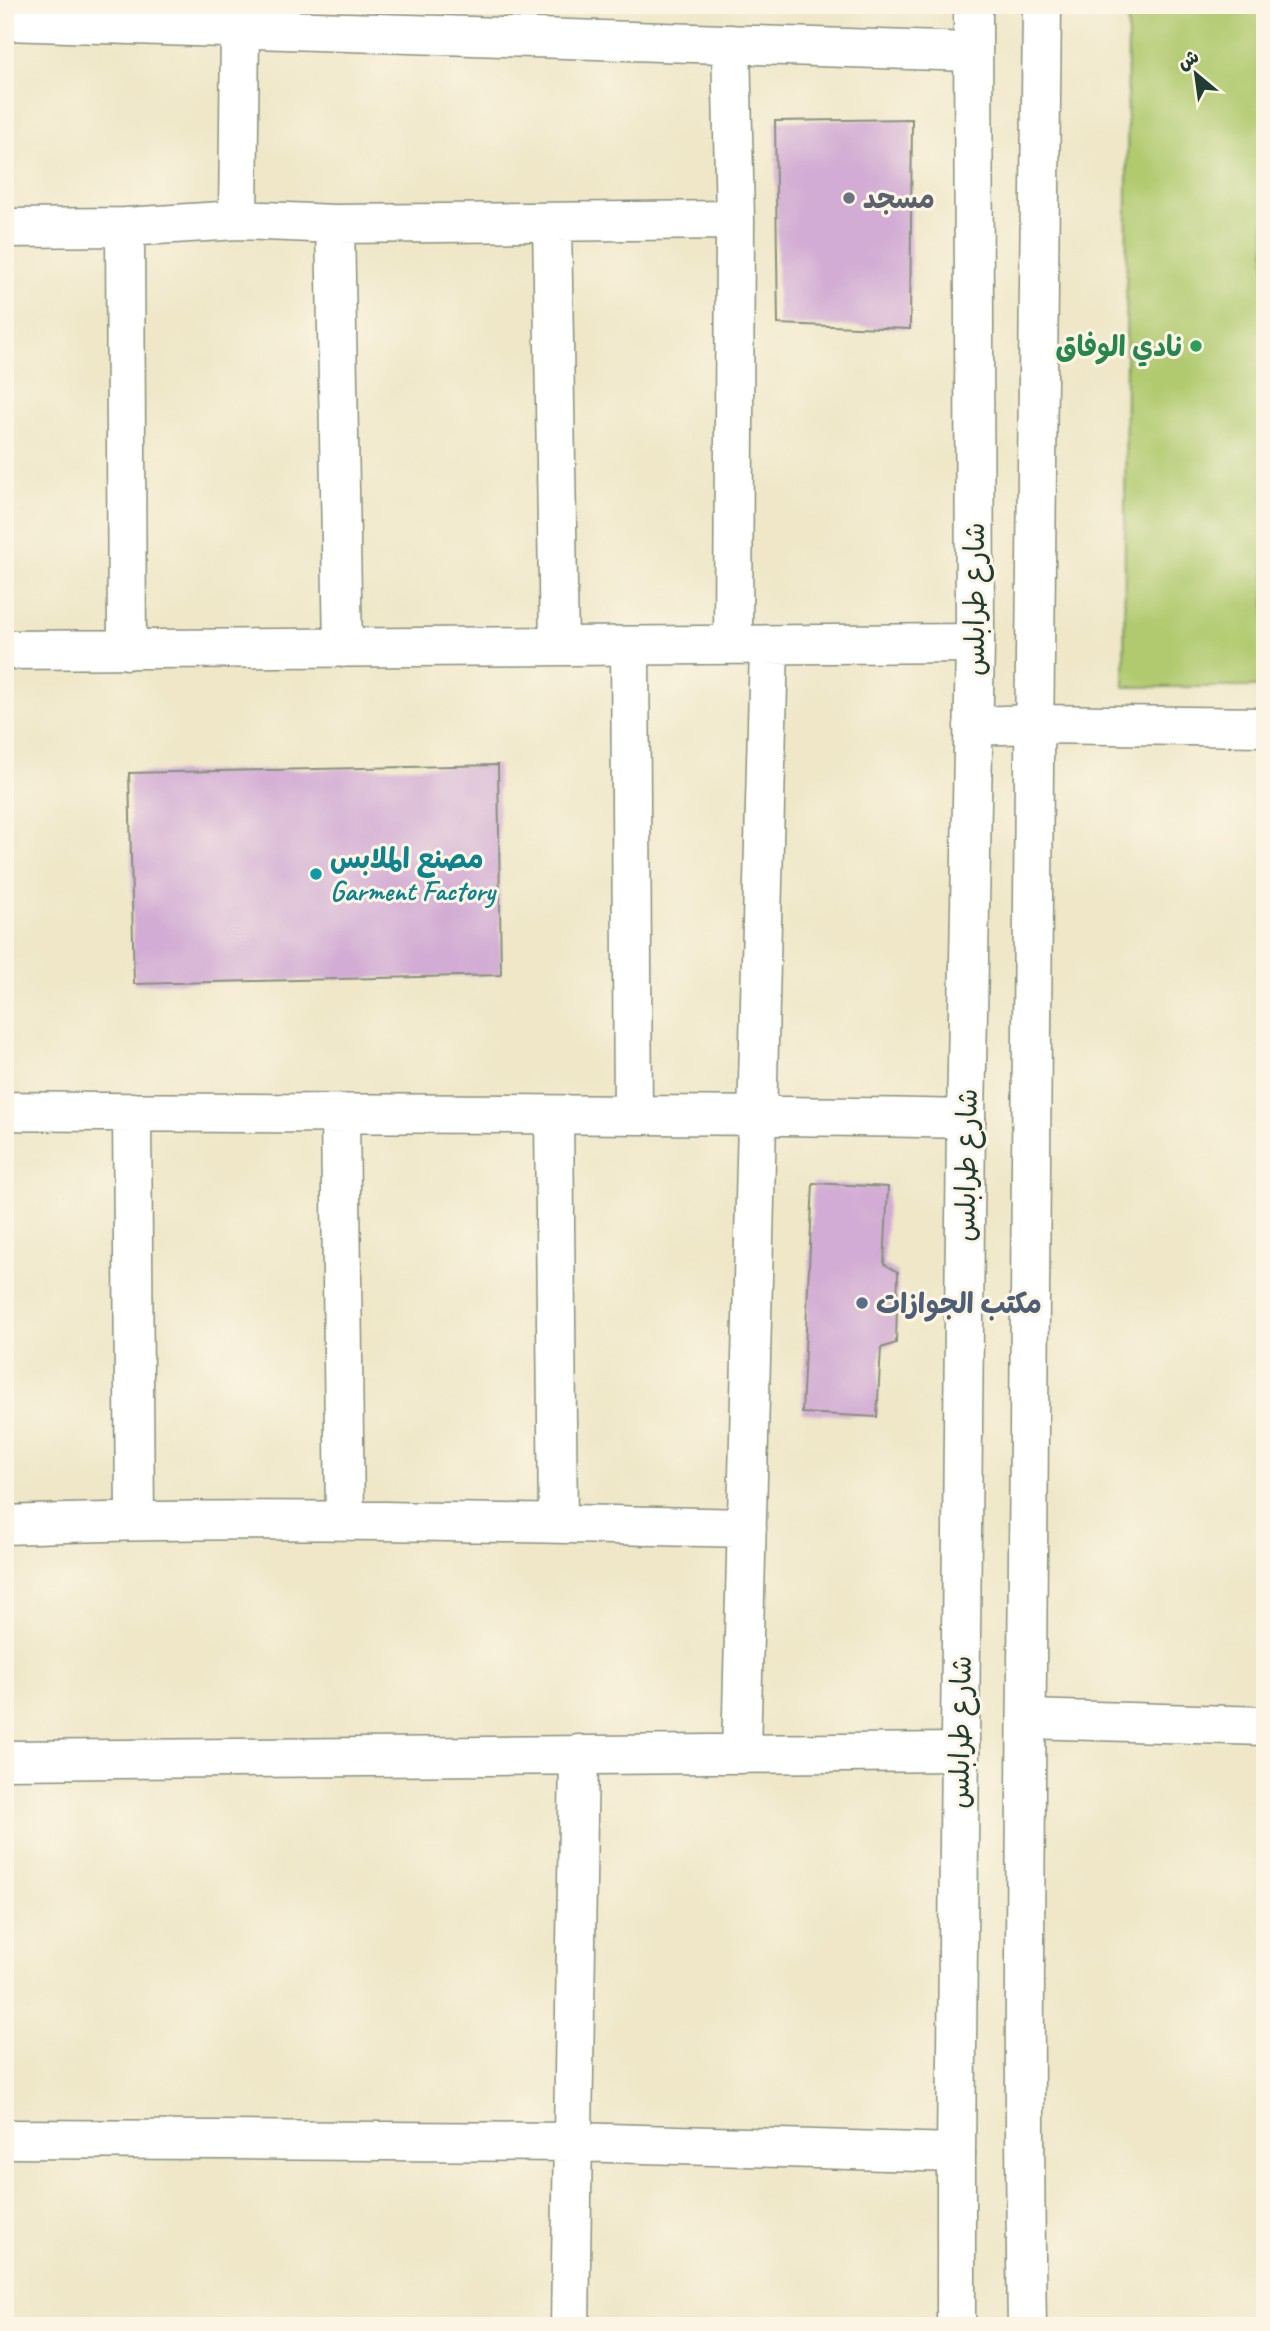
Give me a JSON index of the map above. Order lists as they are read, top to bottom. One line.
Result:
{"streets":{"street":["شارع طرابلس"]},"places":["مسجد","نادي الوفاق","مصنع الملابس Garment Factory","مكتب الجوازات"],"north":"top left"}
